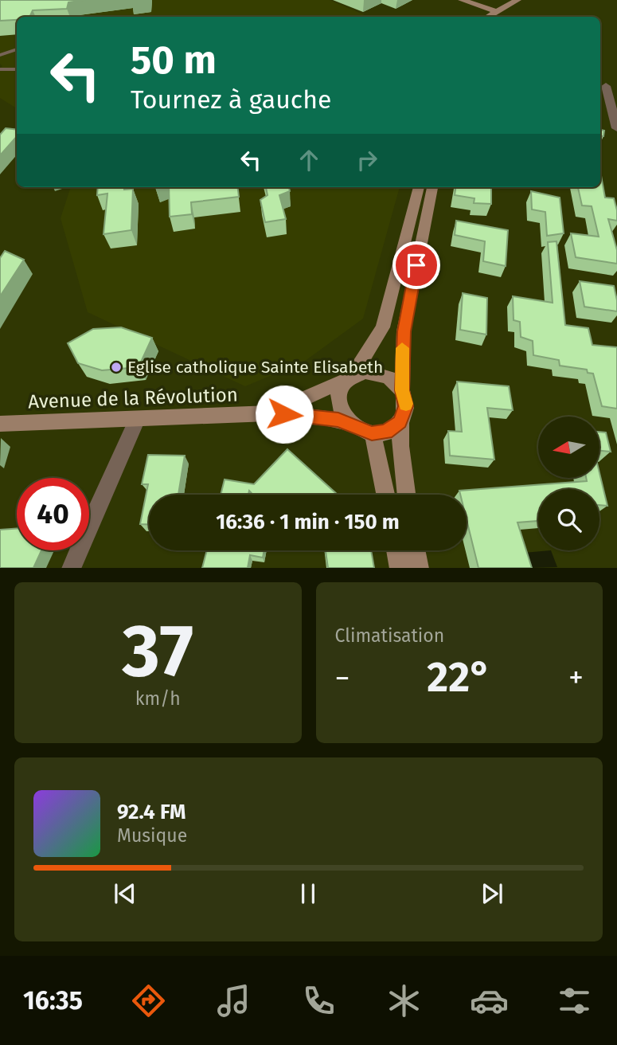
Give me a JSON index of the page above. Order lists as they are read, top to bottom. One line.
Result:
{"streets":{"main road":["Avenue de la Révolution"]},"places":["Eglise catholique Sainte Elisabeth"],"north":"left","page":{"turn":["50 m","Tournez à gauche"],"limit":"40","trip":"16:36 · 1 min · 150 m","tile":[["37","km/h"],"Climatisation"],"heat":["−","22°","+"],"song":["92.4 FM","Musique"],"tabs":"16:35"}}
